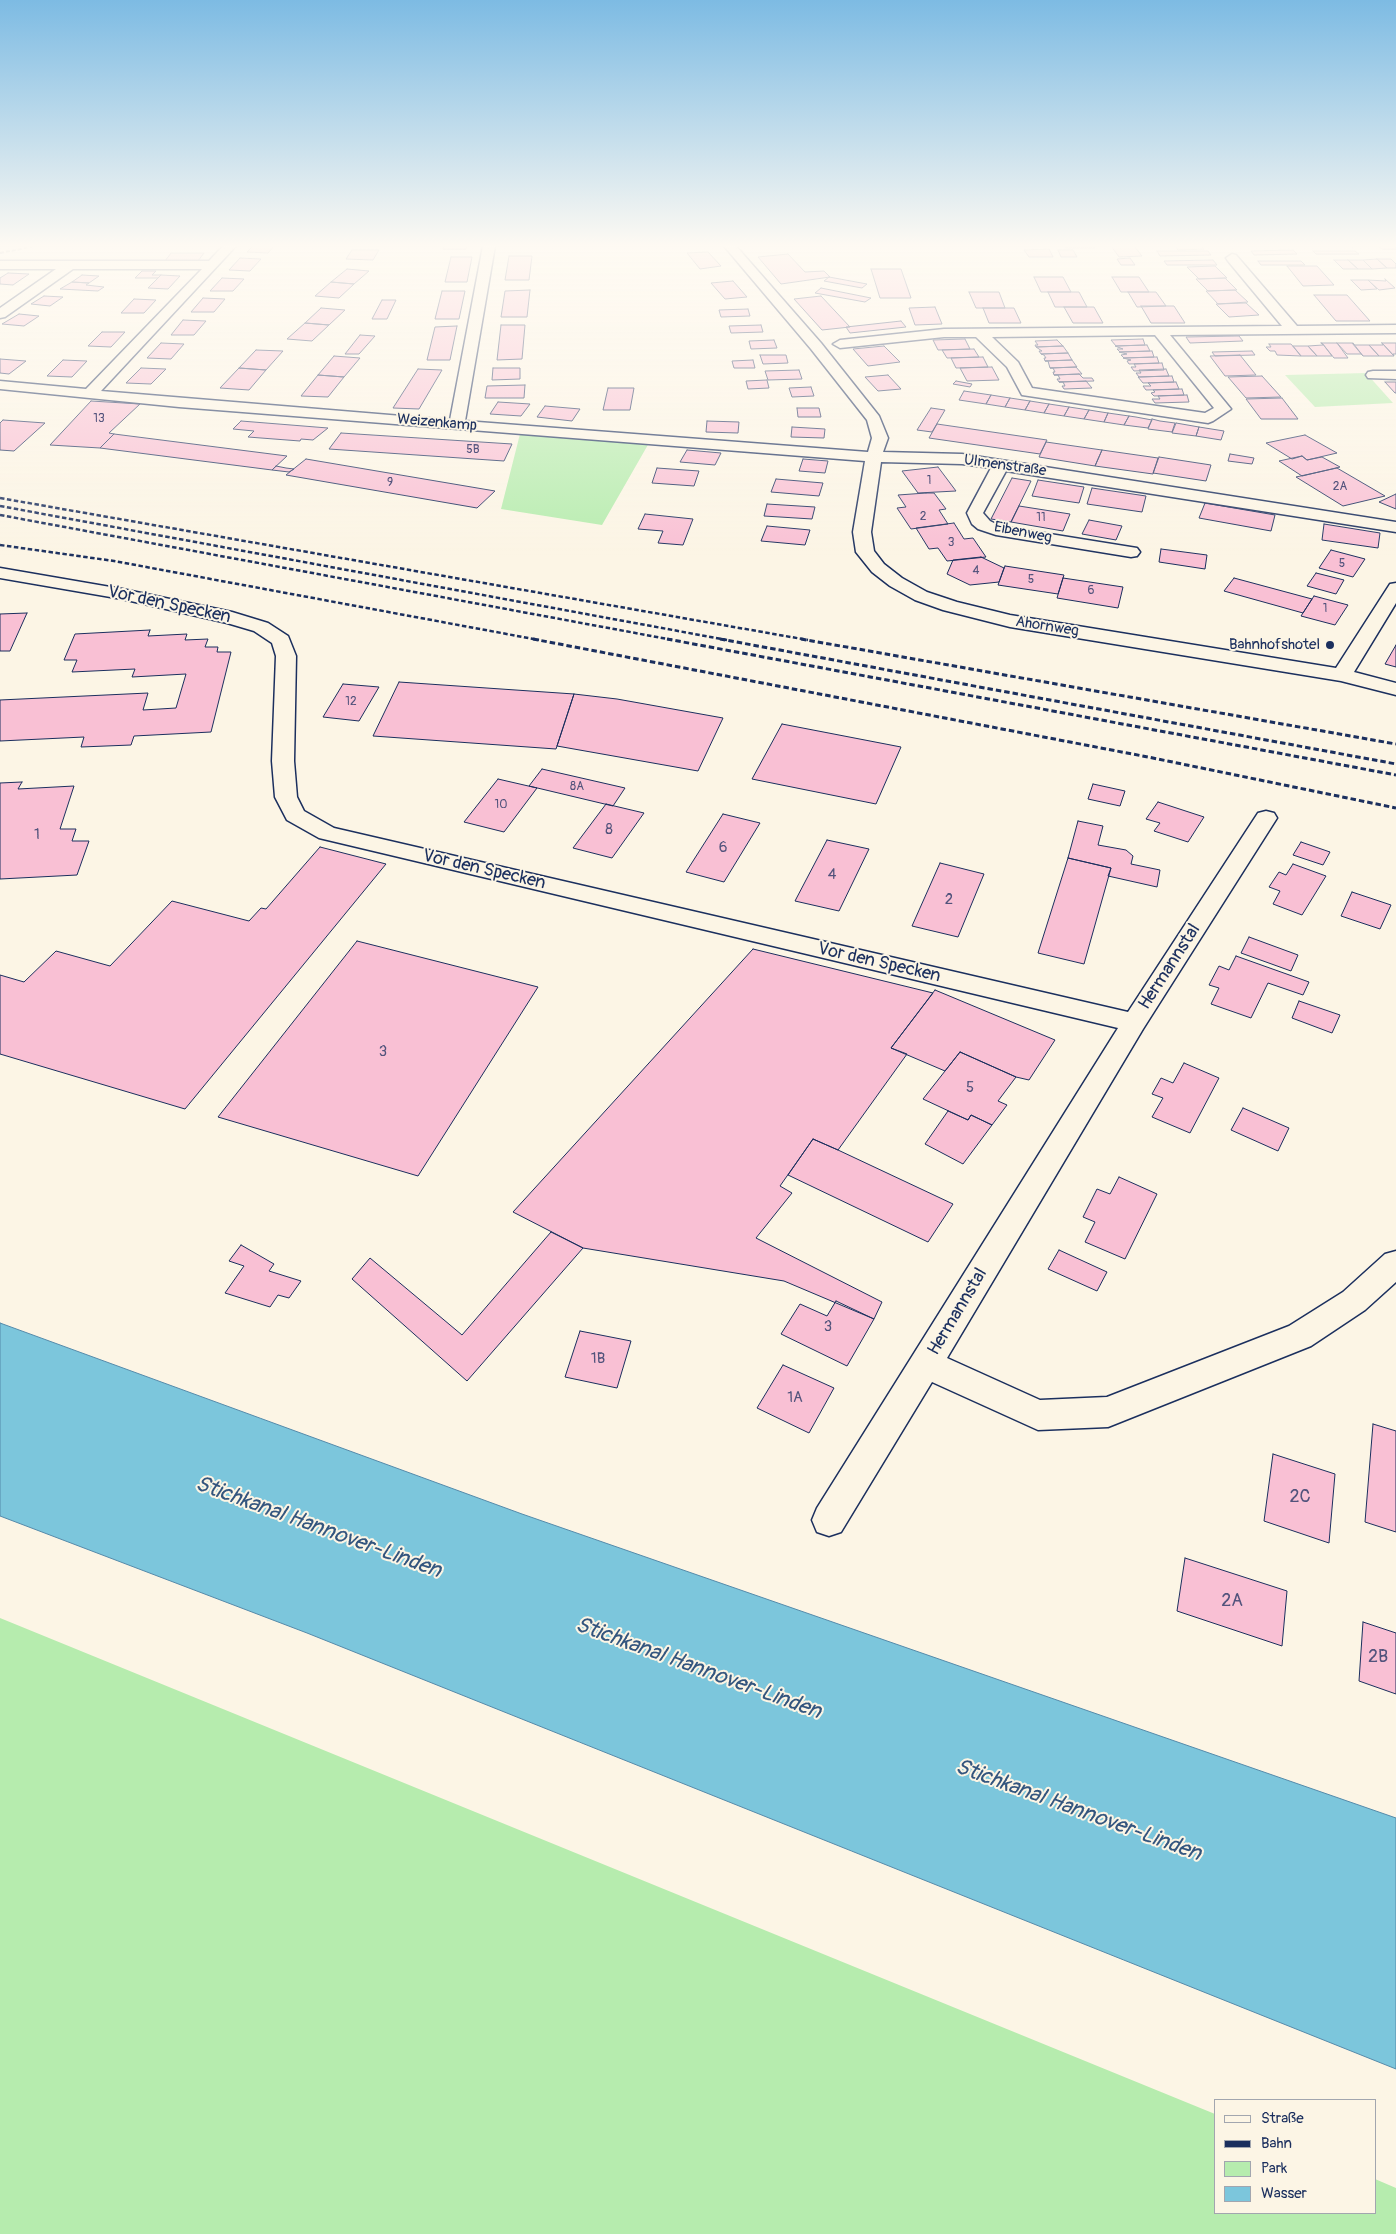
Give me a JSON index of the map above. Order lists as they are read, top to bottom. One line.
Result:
{"streets":{"street":["Weizenkamp","Ulmenstraße","Eibenweg","Vor den Specken","Ahornweg","Hermannstal"]},"crossings":[["Weizenkamp","Ulmenstraße"],["Weizenkamp","Ahornweg"],["Ulmenstraße","Eibenweg"],["Ulmenstraße","Ahornweg"],["Vor den Specken","Hermannstal"]],"water":["Stichkanal Hannover-Linden"],"places":["Bahnhofshotel"],"house_numbers":["13","5B","1","9","2A","2","11","3","5","4","5","6","1","12","8A","10","8","1","6","4","2","3","5","3","1B","1A","2C","2A","2B"],"legend":["Straße","Bahn","Park","Wasser"]}
